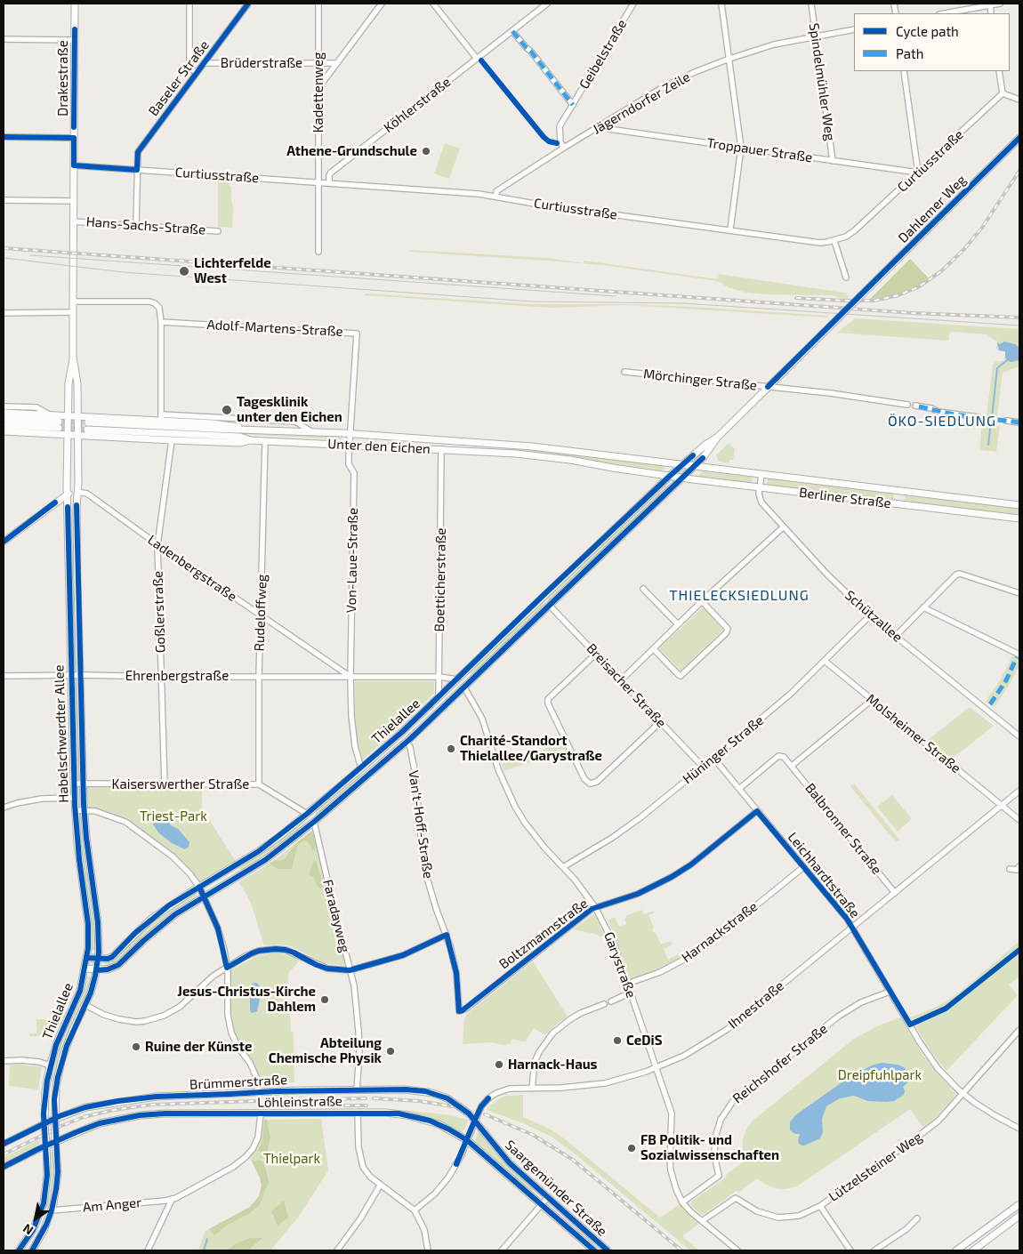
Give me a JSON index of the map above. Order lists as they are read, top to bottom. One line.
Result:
{"streets":{"main road":["Drakestraße","Dahlemer Weg","Unter den Eichen","Berliner Straße","Boetticherstraße","Thielallee","Habelschwerdter Allee","Brümmerstraße","Löhleinstraße","Saargemünder Straße"],"street":["Geibelstraße","Brüderstraße","Baseler Straße","Spindelmühler Weg","Kadettenweg","Jägerndorfer Zeile","Köhlerstraße","Troppauer Straße","Curtiusstraße","Hans-Sachs-Straße","Adolf-Martens-Straße","Mörchinger Straße","Von-Laue-Straße","Ladenbergstraße","Goßlerstraße","Rudeloffweg","Schützallee","Ehrenbergstraße","Breisacher Straße","Molsheimer Straße","Hüninger Straße","Kaiserswerther Straße","Van't-Hoff-Straße","Balbronner Straße","Leichhardtstraße","Faradayweg","Harnackstraße","Boltzmannstraße","Garystraße","Ihnestraße","Reichshofer Straße","Lützelsteiner Weg","Am Anger"]},"crossings":[["Geibelstraße","Jägerndorfer Zeile"],["Geibelstraße","Köhlerstraße"],["Brüderstraße","Baseler Straße"],["Brüderstraße","Kadettenweg"],["Drakestraße","Curtiusstraße"],["Drakestraße","Hans-Sachs-Straße"],["Drakestraße","Habelschwerdter Allee"],["Baseler Straße","Curtiusstraße"],["Baseler Straße","Hans-Sachs-Straße"],["Spindelmühler Weg","Jägerndorfer Zeile"],["Spindelmühler Weg","Troppauer Straße"],["Kadettenweg","Curtiusstraße"],["Jägerndorfer Zeile","Troppauer Straße"],["Jägerndorfer Zeile","Curtiusstraße"],["Köhlerstraße","Curtiusstraße"],["Troppauer Straße","Curtiusstraße"],["Dahlemer Weg","Mörchinger Straße"],["Adolf-Martens-Straße","Unter den Eichen"],["Adolf-Martens-Straße","Von-Laue-Straße"],["Unter den Eichen","Berliner Straße"],["Unter den Eichen","Von-Laue-Straße"],["Unter den Eichen","Boetticherstraße"],["Unter den Eichen","Rudeloffweg"],["Unter den Eichen","Thielallee"],["Berliner Straße","Schützallee"],["Berliner Straße","Thielallee"],["Von-Laue-Straße","Ladenbergstraße"],["Von-Laue-Straße","Ehrenbergstraße"],["Von-Laue-Straße","Thielallee"],["Ladenbergstraße","Goßlerstraße"],["Ladenbergstraße","Rudeloffweg"],["Ladenbergstraße","Ehrenbergstraße"],["Ladenbergstraße","Habelschwerdter Allee"],["Boetticherstraße","Ehrenbergstraße"],["Boetticherstraße","Thielallee"],["Goßlerstraße","Ehrenbergstraße"],["Goßlerstraße","Kaiserswerther Straße"],["Rudeloffweg","Ehrenbergstraße"],["Rudeloffweg","Kaiserswerther Straße"],["Schützallee","Hüninger Straße"],["Ehrenbergstraße","Habelschwerdter Allee"],["Breisacher Straße","Thielallee"],["Breisacher Straße","Hüninger Straße"],["Thielallee","Habelschwerdter Allee"],["Thielallee","Kaiserswerther Straße"],["Thielallee","Van't-Hoff-Straße"],["Thielallee","Faradayweg"],["Thielallee","Garystraße"],["Thielallee","Brümmerstraße"],["Thielallee","Löhleinstraße"],["Thielallee","Am Anger"],["Habelschwerdter Allee","Kaiserswerther Straße"],["Molsheimer Straße","Hüninger Straße"],["Molsheimer Straße","Ihnestraße"],["Hüninger Straße","Leichhardtstraße"],["Hüninger Straße","Garystraße"],["Van't-Hoff-Straße","Boltzmannstraße"],["Balbronner Straße","Ihnestraße"],["Leichhardtstraße","Harnackstraße"],["Leichhardtstraße","Boltzmannstraße"],["Leichhardtstraße","Ihnestraße"],["Leichhardtstraße","Reichshofer Straße"],["Leichhardtstraße","Lützelsteiner Weg"],["Faradayweg","Brümmerstraße"],["Harnackstraße","Garystraße"],["Boltzmannstraße","Garystraße"],["Garystraße","Ihnestraße"],["Garystraße","Reichshofer Straße"],["Garystraße","Lützelsteiner Weg"],["Ihnestraße","Brümmerstraße"],["Ihnestraße","Löhleinstraße"],["Ihnestraße","Saargemünder Straße"],["Brümmerstraße","Saargemünder Straße"],["Löhleinstraße","Saargemünder Straße"]],"districts":["ÖKO-SIEDLUNG","THIELECKSIEDLUNG"],"parks":["Triest-Park","Dreipfuhlpark","Thielpark"],"places":["Athene-Grundschule","Lichterfelde West","Tagesklinik unter den Eichen","Charité-Standort Thielallee/Garystraße","Jesus-Christus-Kirche Dahlem","CeDiS","Ruine der Künste","Abteilung Chemische Physik","Harnack-Haus","FB Politik- und Sozialwissenschaften"],"legend":["Cycle path","Path"],"north":"bottom left"}
